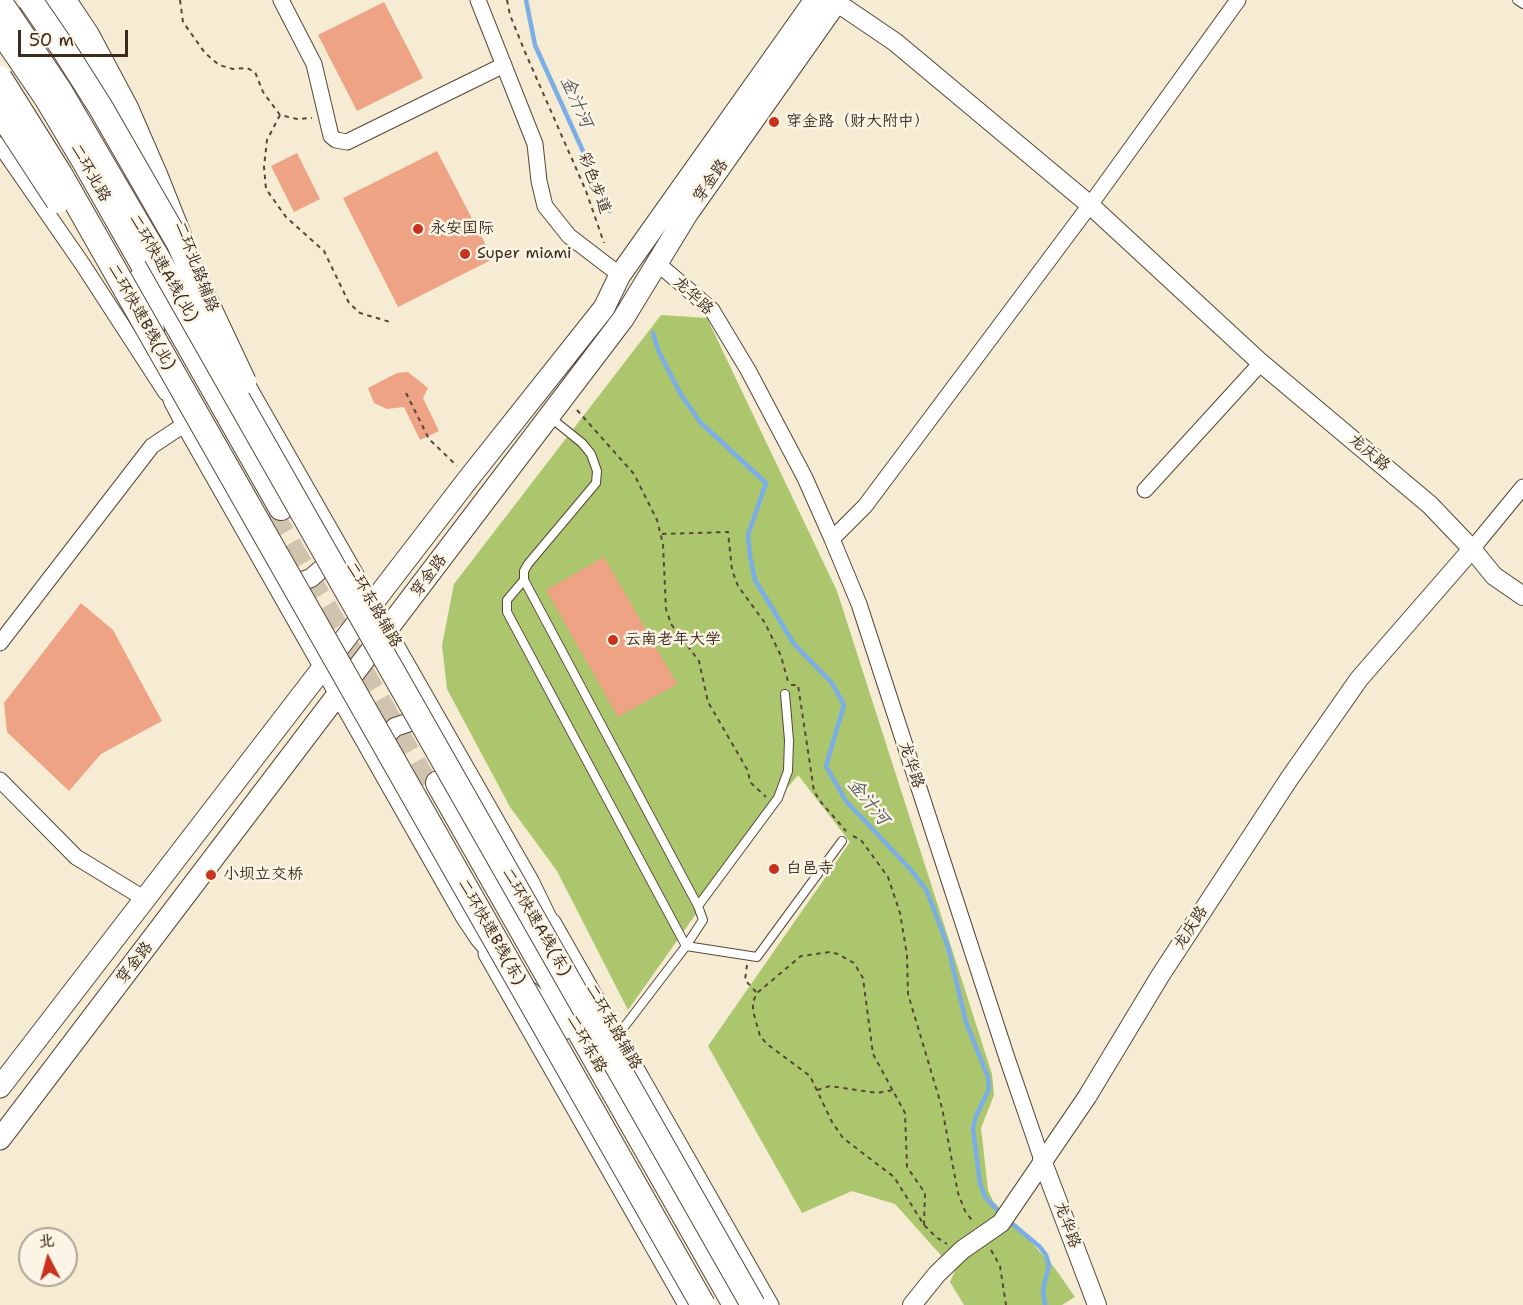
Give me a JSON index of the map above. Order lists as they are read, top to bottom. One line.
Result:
{"streets":{"main road":["二环北路","穿金路","二环快速A线(北)","二环快速B线(北)","二环快速A线(东)","二环快速B线(东)","二环东路"],"street":["二环北路辅路","龙华路","龙庆路","二环东路辅路"],"path":["彩色步道"]},"crossings":[["穿金路","龙华路"],["穿金路","龙庆路"],["穿金路","二环东路辅路"],["二环北路辅路","二环快速A线(北)"],["二环北路辅路","二环东路辅路"],["二环北路辅路","二环快速A线(东)"],["二环快速A线(北)","二环东路辅路"],["二环快速A线(北)","二环快速A线(东)"],["龙华路","龙庆路"],["二环快速B线(北)","二环快速B线(东)"],["二环东路辅路","二环快速A线(东)"]],"water":["金汁河"],"places":["穿金路（财大附中）","永安国际","Super miami","云南老年大学","白邑寺","小坝立交桥"],"scale_bar":"50 m","north":"top"}
